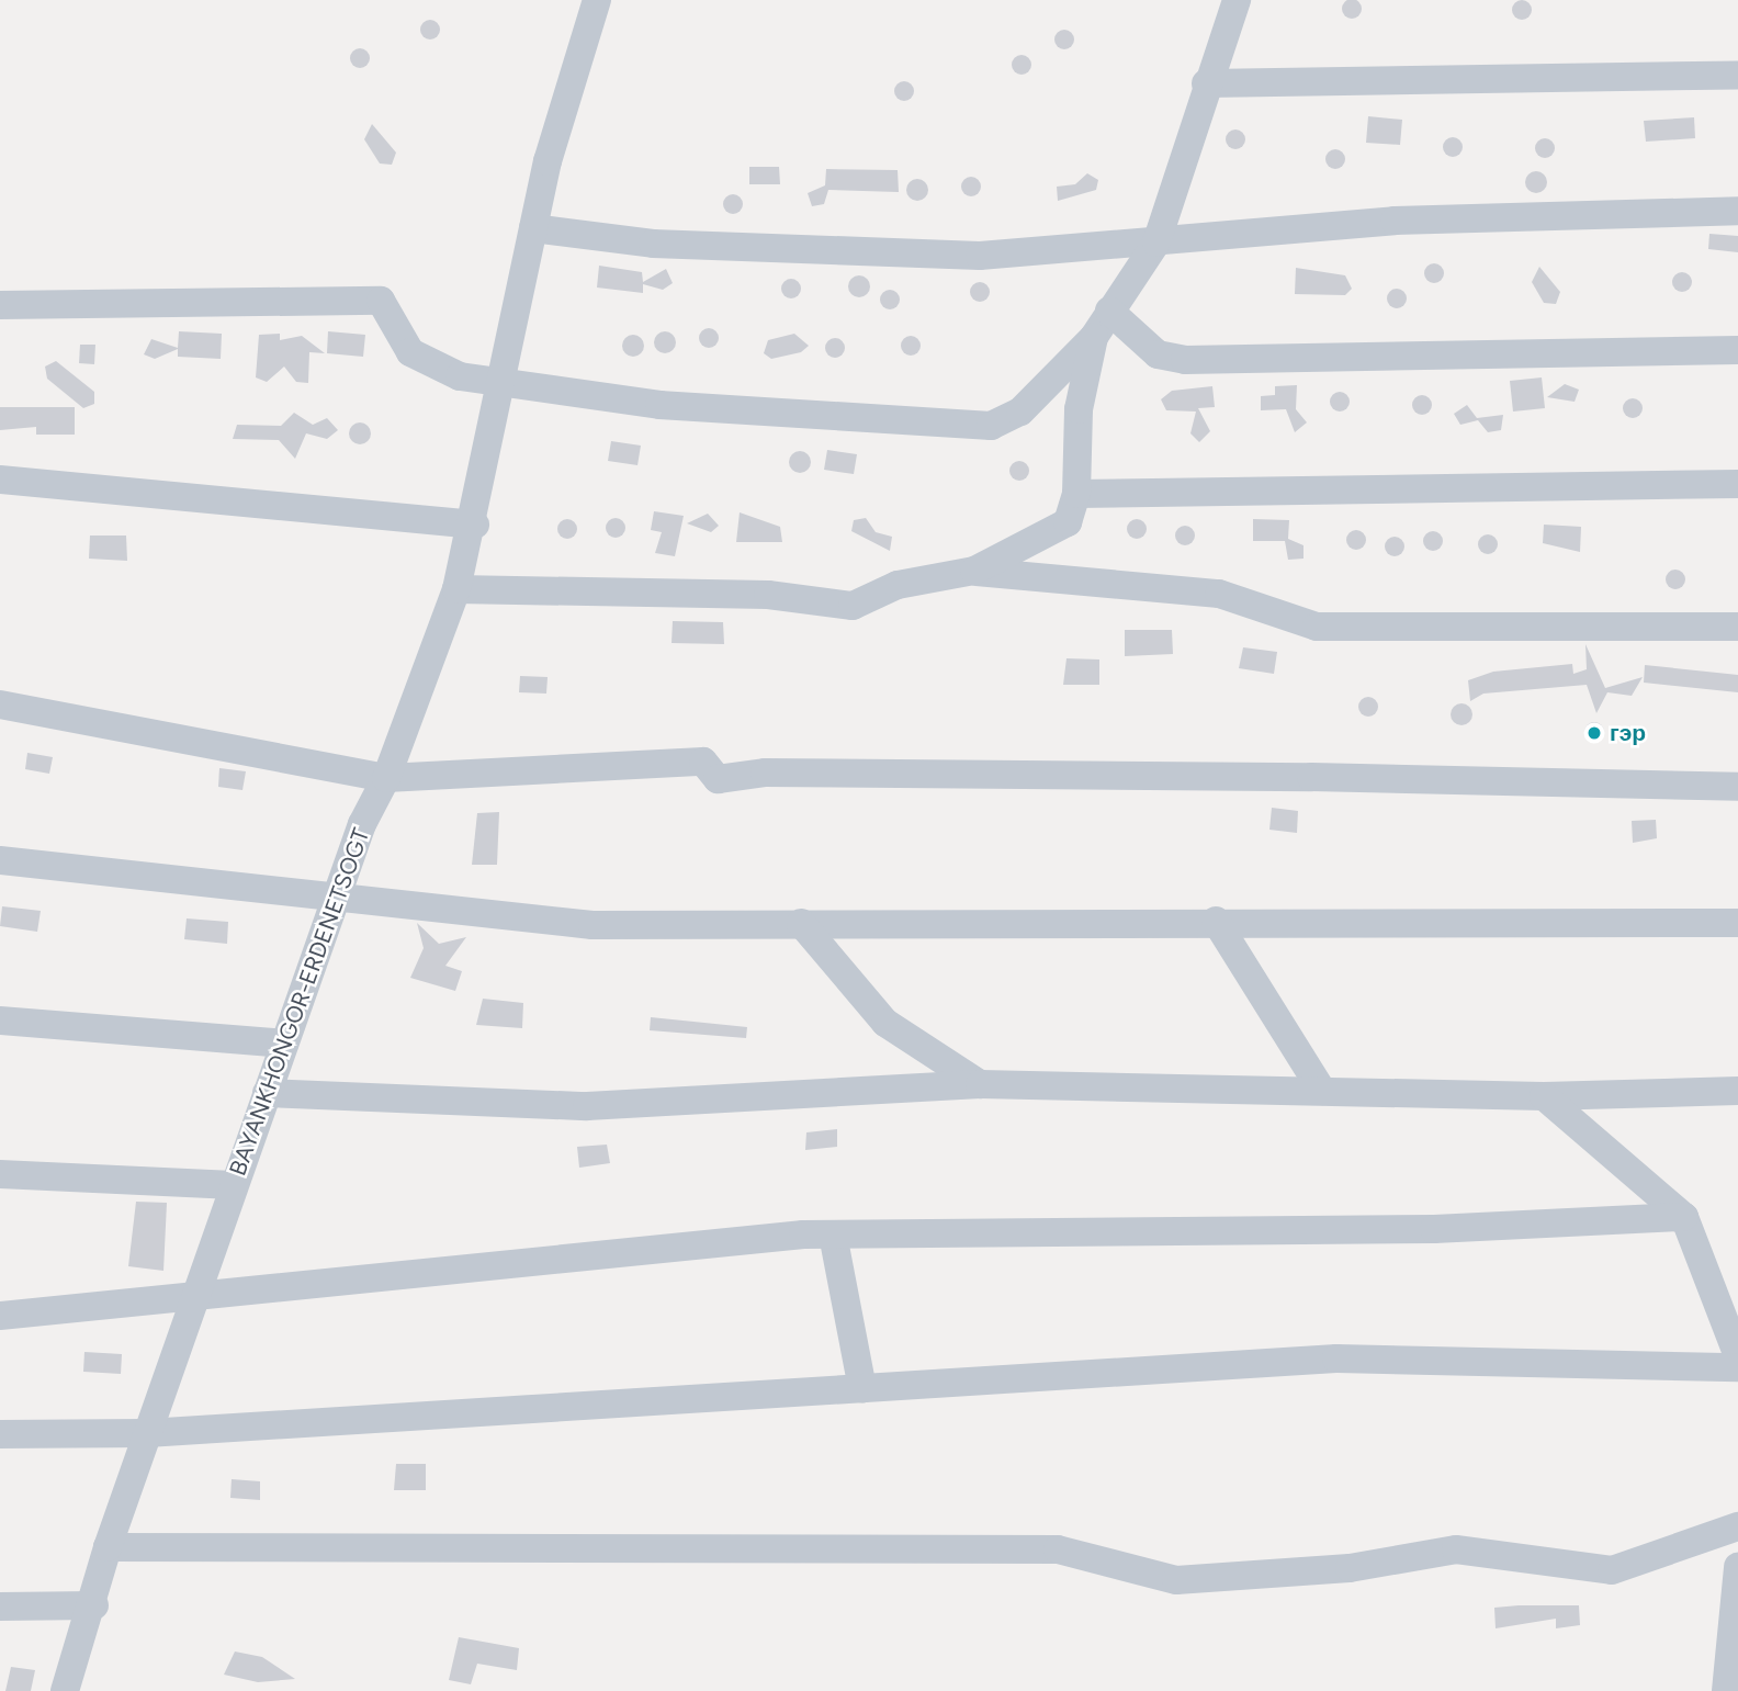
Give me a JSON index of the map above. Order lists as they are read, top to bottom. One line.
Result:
{"streets":{"street":["BAYANKHONGOR-ERDENETSOGT"]},"places":["гэр"]}
